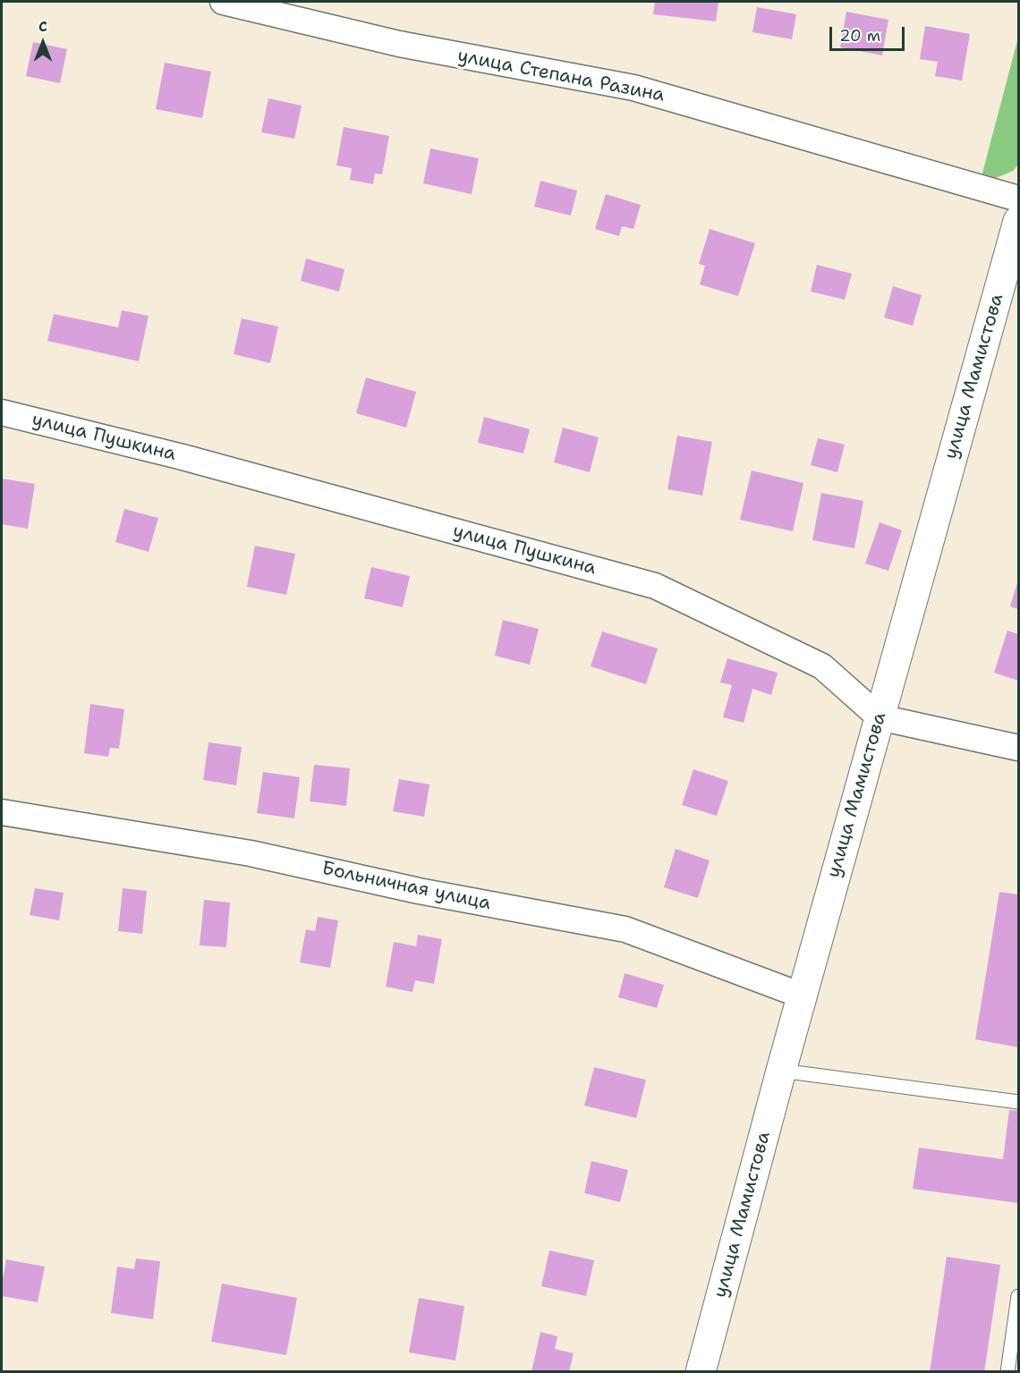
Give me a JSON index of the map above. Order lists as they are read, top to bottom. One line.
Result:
{"streets":{"street":["улица Степана Разина","улица Мамистова","улица Пушкина","Больничная улица"]},"crossings":[["улица Мамистова","улица Пушкина"],["улица Мамистова","Больничная улица"]],"scale_bar":"20 m","north":"top"}
